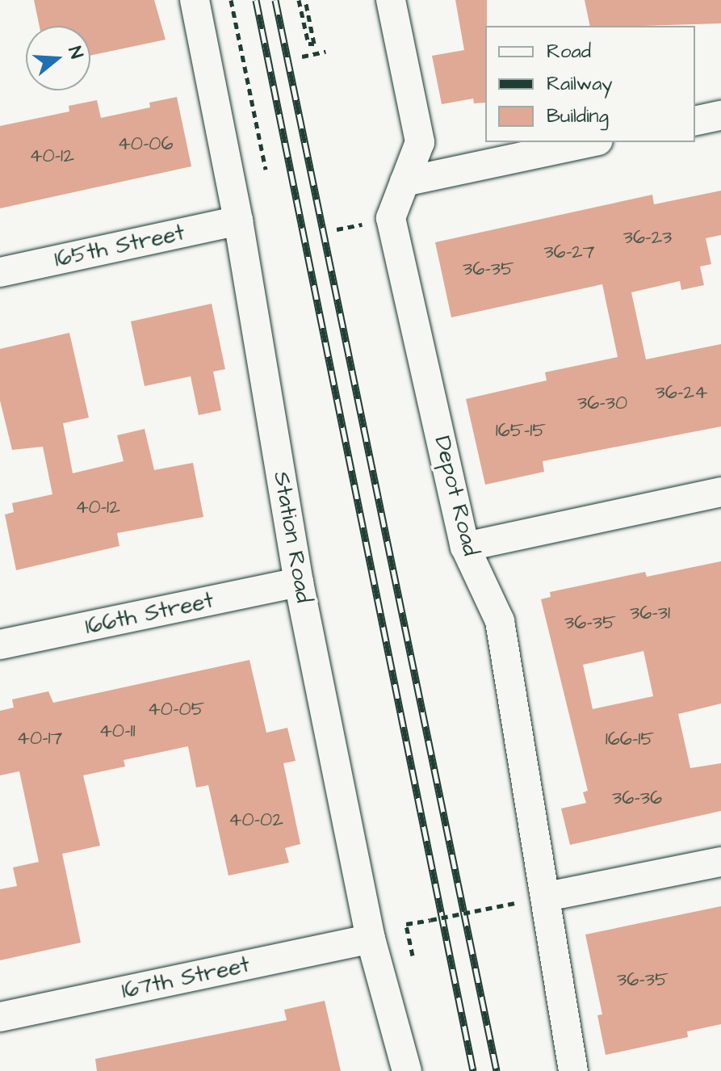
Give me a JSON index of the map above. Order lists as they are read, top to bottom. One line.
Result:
{"streets":{"street":["165th Street","Depot Road","Station Road","166th Street","167th Street"]},"crossings":[["165th Street","Station Road"],["Station Road","166th Street"],["Station Road","167th Street"]],"house_numbers":["40-06","40-12","36-23","36-27","36-35","36-24","36-30","165-15","40-12","36-31","36-35","40-05","40-11","40-17","166-15","36-36","40-02","36-35"],"legend":["Road","Railway","Building"],"north":"right"}
